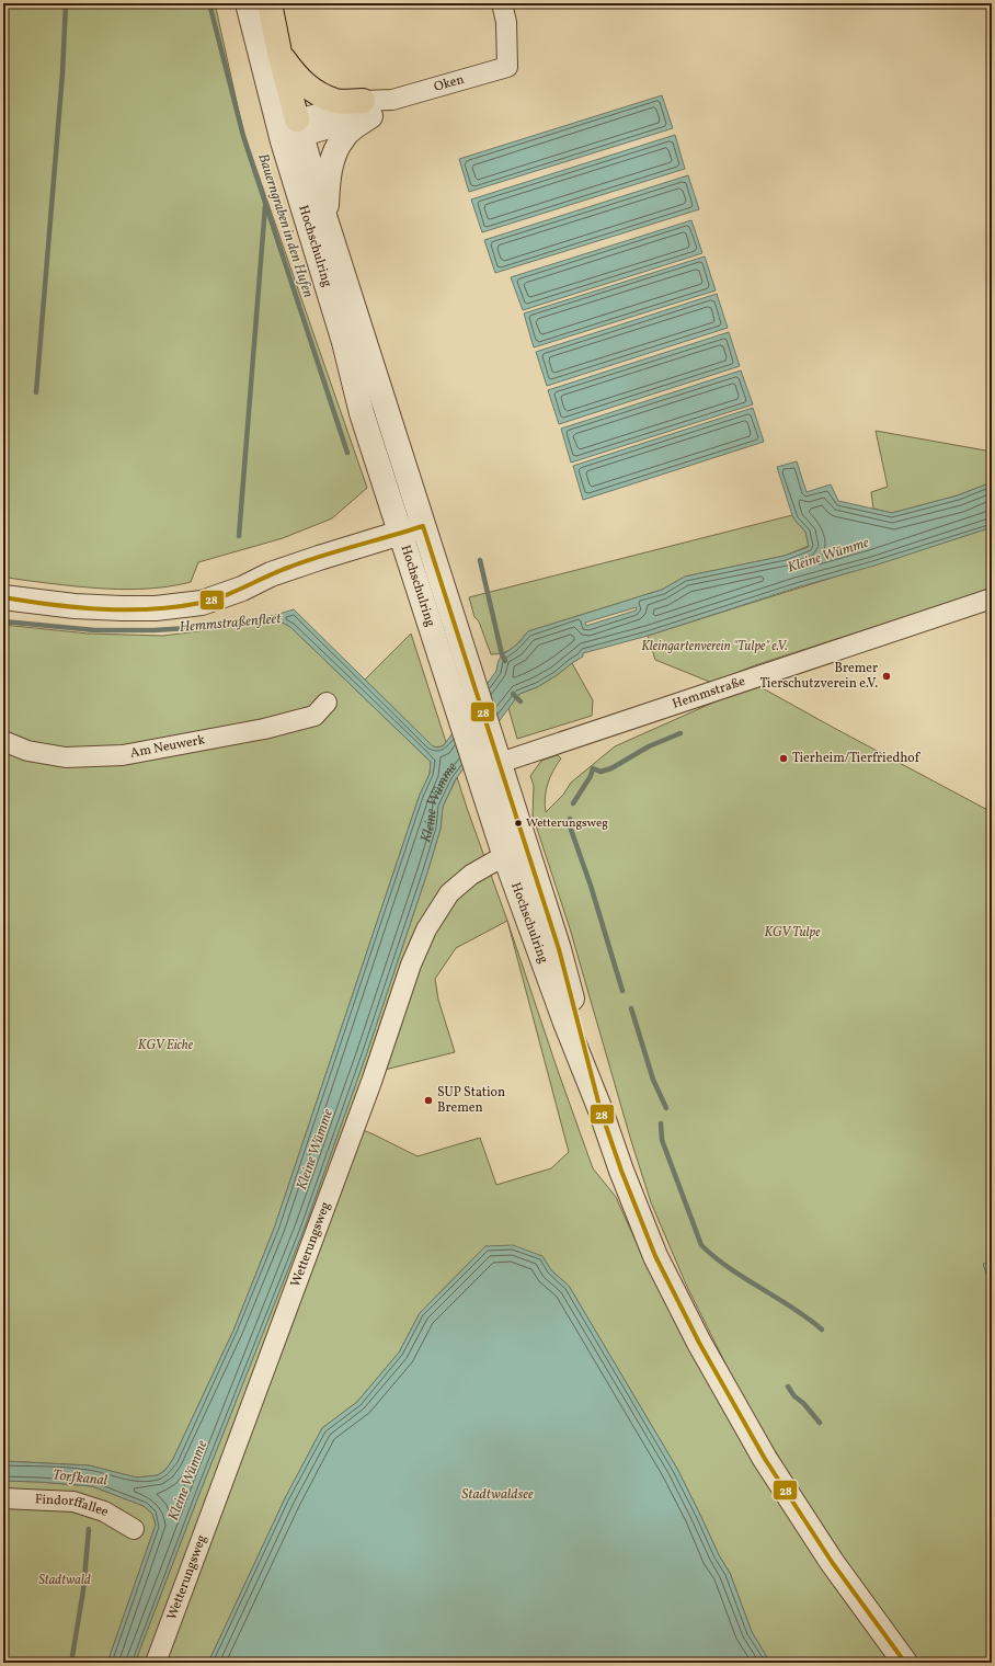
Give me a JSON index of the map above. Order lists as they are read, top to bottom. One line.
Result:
{"streets":{"street":["Oken","Hochschulring","Hemmstraße","Am Neuwerk","Wetterungsweg","Findorffallee"]},"crossings":[["Oken","Hochschulring"],["Hochschulring","Hemmstraße"],["Hochschulring","Wetterungsweg"]],"water":["Bauerngraben in den Hufen","Kleine Wümme","Hemmstraßenfleet","Torfkanal","Stadtwaldsee"],"parks":["Kleingartenverein \"Tulpe\" e.V.","KGV Tulpe","KGV Eiche","Stadtwald"],"places":["Bremer Tierschutzverein e.V.","Tierheim/Tierfriedhof","Wetterungsweg","SUP Station Bremen"],"lines":["transit line 28"]}
